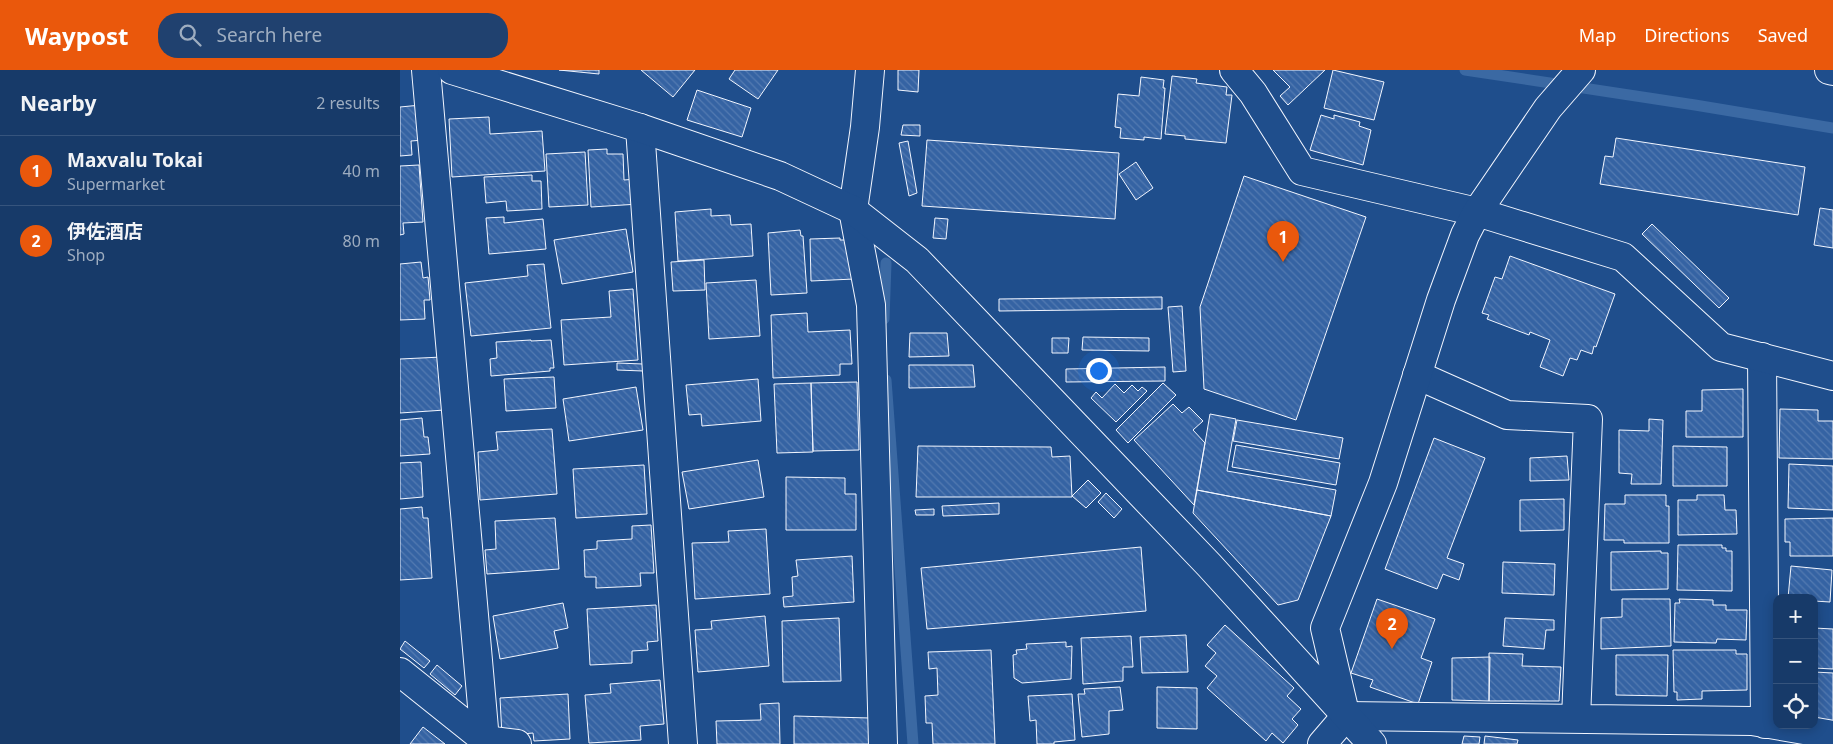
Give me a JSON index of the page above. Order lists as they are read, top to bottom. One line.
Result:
{"page":{"header":"Waypost","search":"Search here","nav":["Map","Directions","Saved"],"heading":["Nearby","2 results"],"list":[{"mark":"1","name":"Maxvalu Tokai","note":"Supermarket","value":"40 m"},{"mark":"2","name":"伊佐酒店","note":"Shop","value":"80 m"}],"pins":["1","2"],"map_buttons":["+","−"]}}
